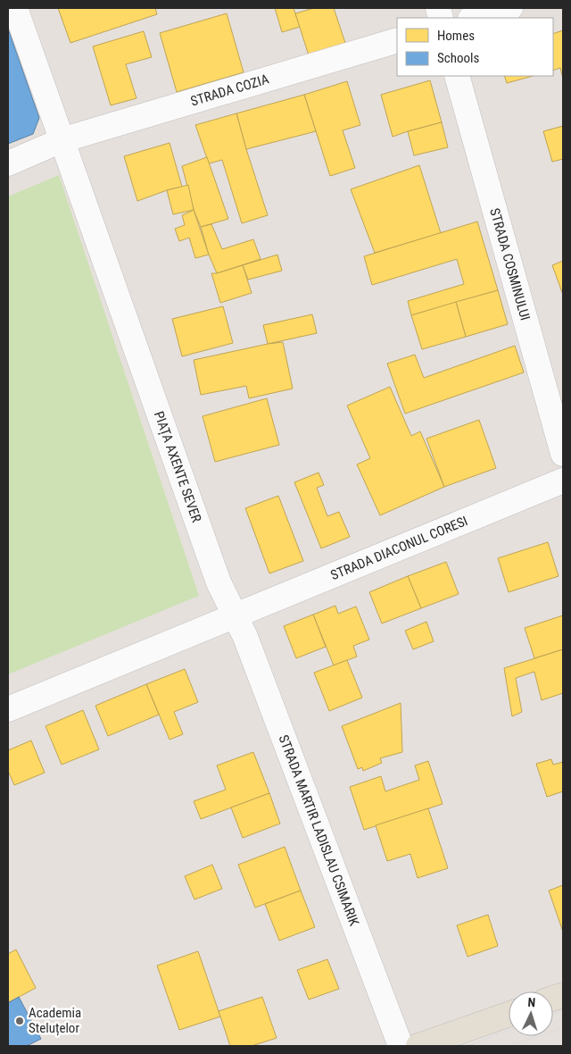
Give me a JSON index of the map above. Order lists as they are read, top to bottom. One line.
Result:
{"streets":{"street":["STRADA COZIA","STRADA COSMINULUI","PIAȚA AXENTE SEVER","STRADA DIACONUL CORESI","STRADA MARTIR LADISLAU CSIMARIK"]},"crossings":[["STRADA COZIA","PIAȚA AXENTE SEVER"],["PIAȚA AXENTE SEVER","STRADA DIACONUL CORESI"],["PIAȚA AXENTE SEVER","STRADA MARTIR LADISLAU CSIMARIK"],["STRADA DIACONUL CORESI","STRADA MARTIR LADISLAU CSIMARIK"]],"places":["Academia Steluțelor"],"legend":["Homes","Schools"],"north":"top"}
